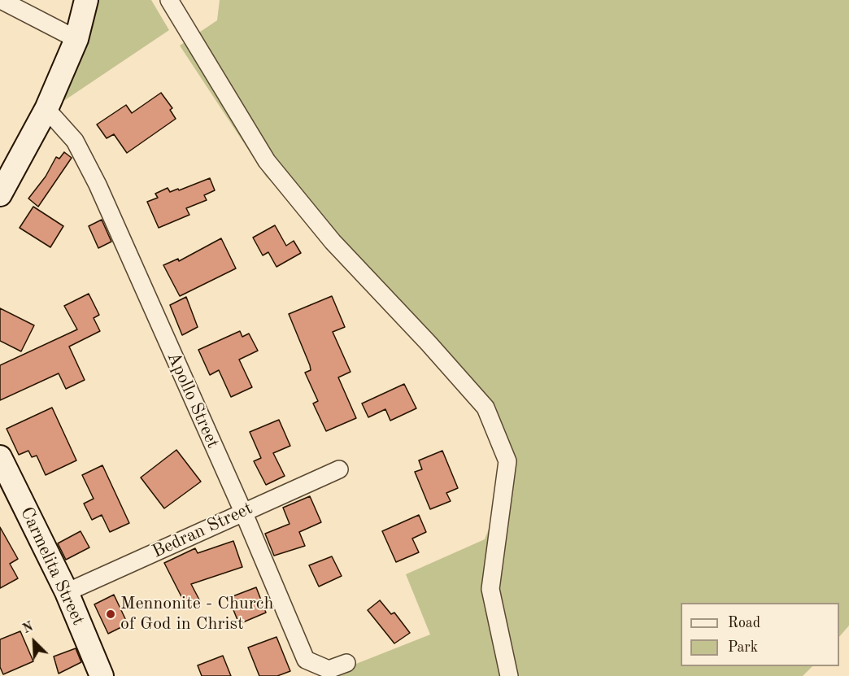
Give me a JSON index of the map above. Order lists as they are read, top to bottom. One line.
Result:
{"streets":{"street":["Apollo Street","Bedran Street","Carmelita Street"]},"crossings":[["Apollo Street","Bedran Street"],["Bedran Street","Carmelita Street"]],"places":["Mennonite - Church of God in Christ"],"legend":["Road","Park"],"north":"top left"}
